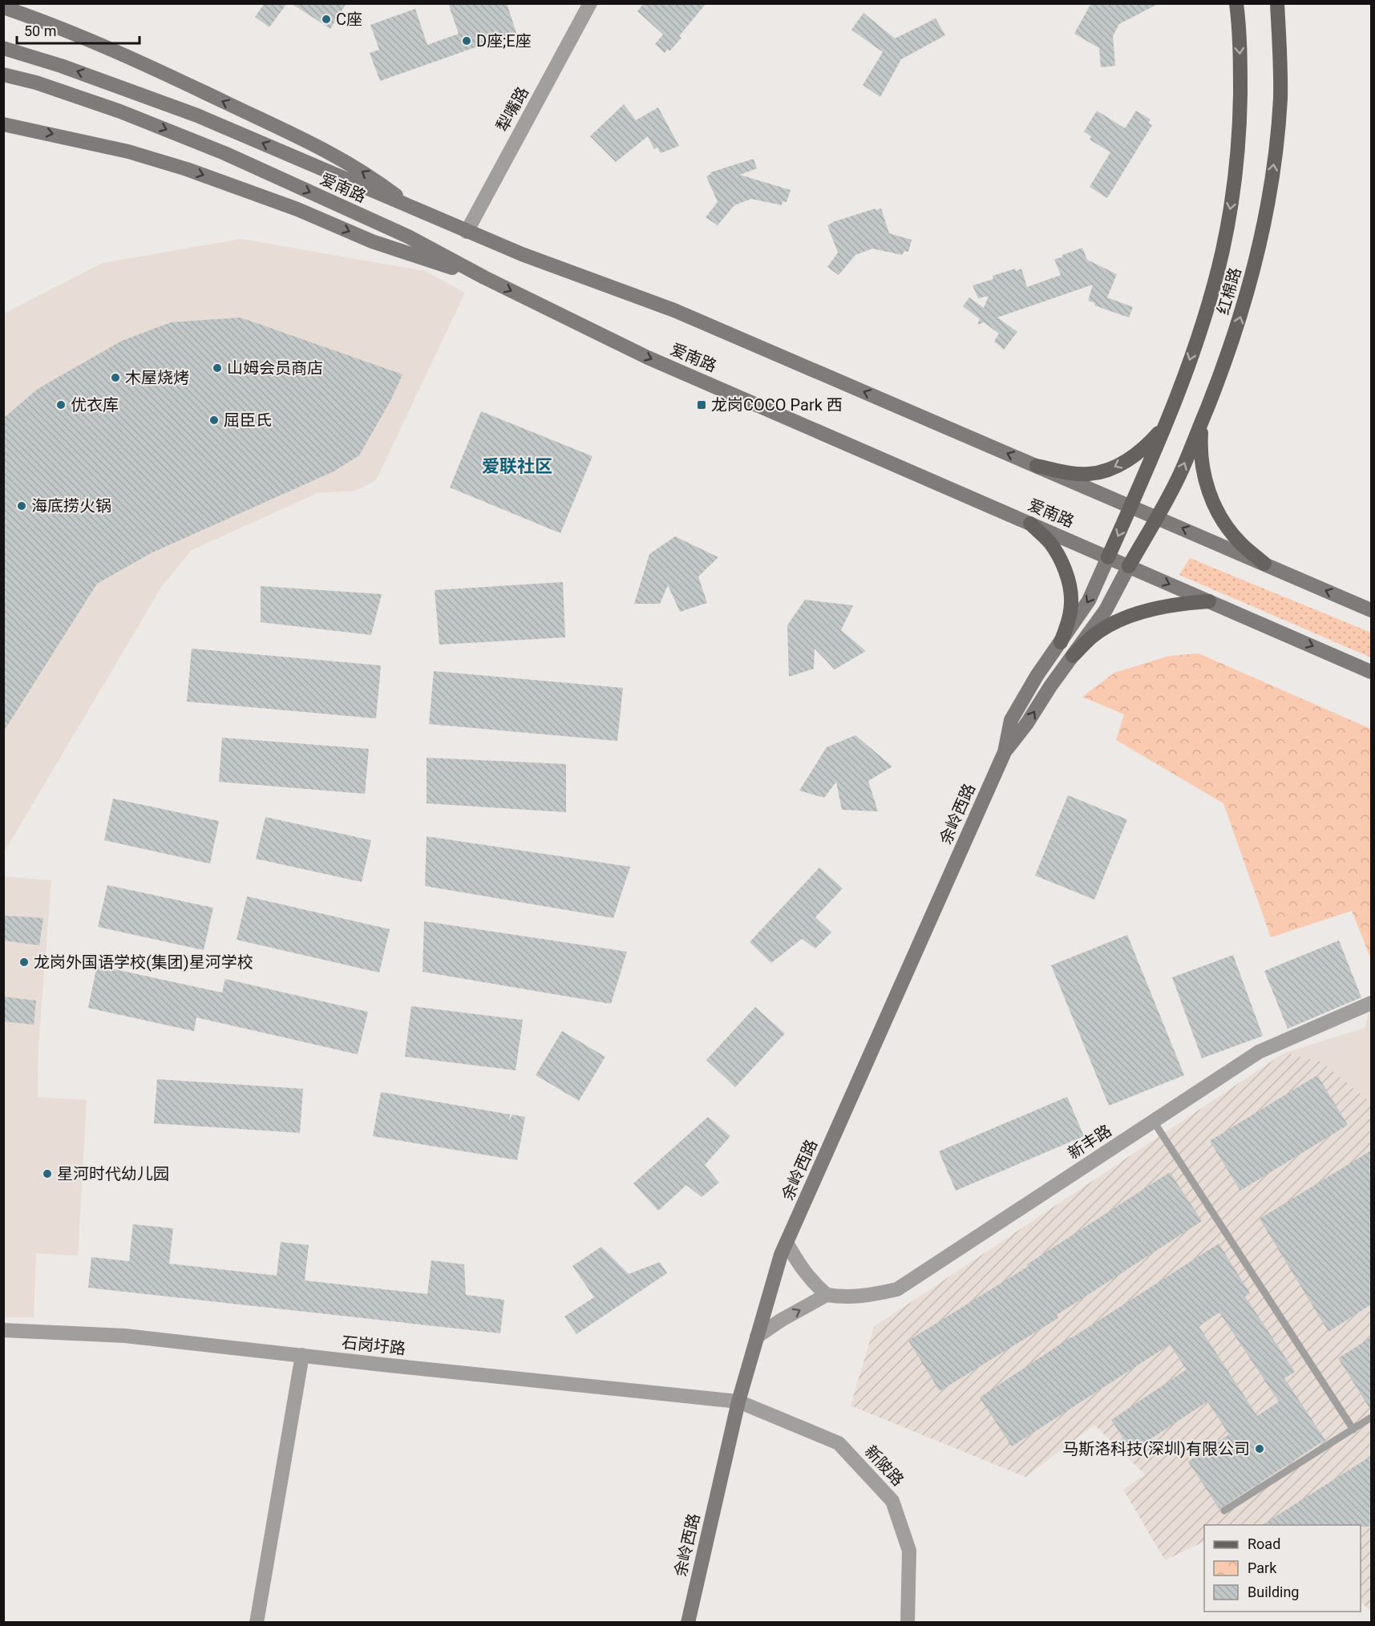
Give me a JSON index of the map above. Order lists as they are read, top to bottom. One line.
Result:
{"streets":{"main road":["爱南路","红棉路","余岭西路"],"street":["犁嘴路","新丰路","石岗圩路","新陂路"]},"crossings":[["犁嘴路","爱南路"],["爱南路","红棉路"],["爱南路","余岭西路"],["红棉路","余岭西路"],["余岭西路","石岗圩路"],["余岭西路","新陂路"],["石岗圩路","新陂路"]],"districts":["爱联社区"],"places":{"other":["C座","D座;E座","山姆会员商店","木屋烧烤","优衣库","屈臣氏","海底捞火锅","龙岗外国语学校(集团)星河学校","星河时代幼儿园","马斯洛科技(深圳)有限公司"],"transit":["龙岗COCO Park 西"]},"legend":["Road","Park","Building"],"scale_bar":"50 m"}
